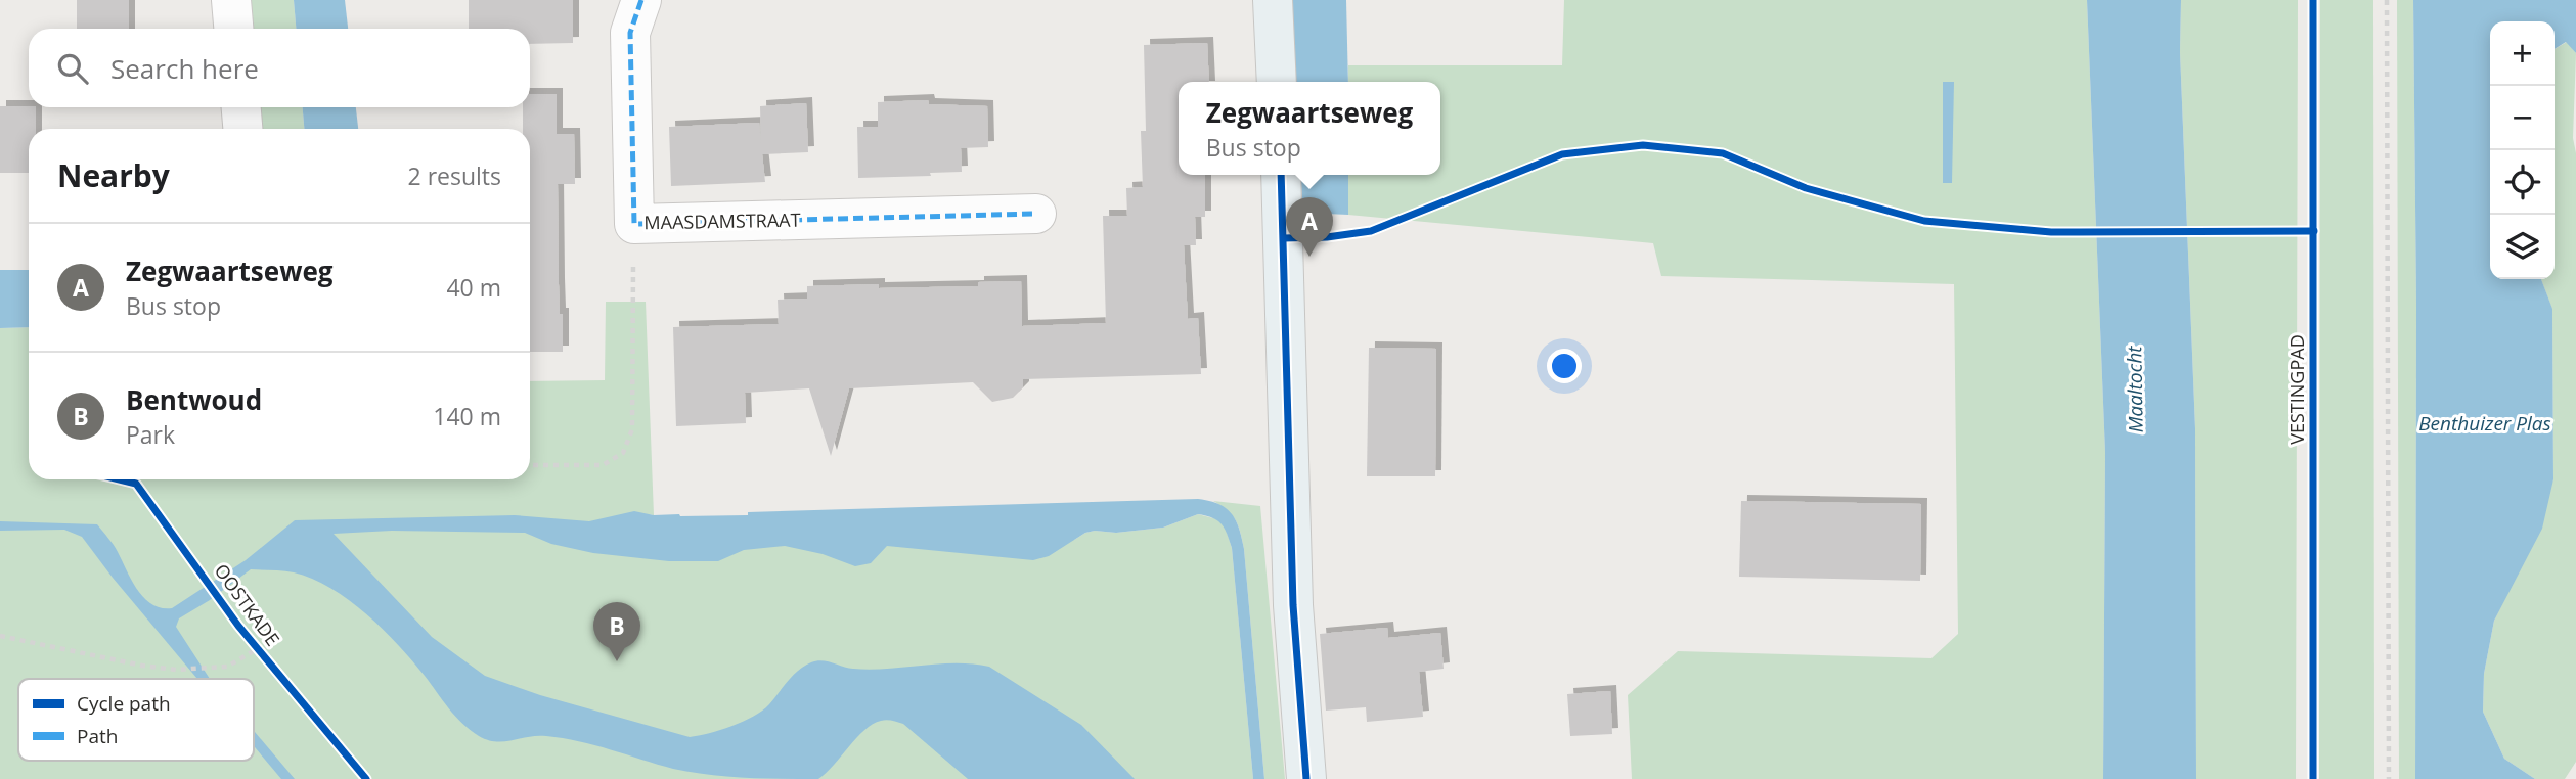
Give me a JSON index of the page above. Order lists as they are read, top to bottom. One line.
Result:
{"streets":{"street":["MAASDAMSTRAAT"],"cycle path":["VESTINGPAD","OOSTKADE"]},"water":["Maaltocht","Benthuizer Plas"],"legend":["Cycle path","Path"],"page":{"map_buttons":["+","−"],"search":"Search here","popup":["Zegwaartseweg","Bus stop"],"heading":["Nearby","2 results"],"pins":["A","B"],"list":[{"mark":"A","name":"Zegwaartseweg","note":"Bus stop","value":"40 m"},{"mark":"B","name":"Bentwoud","note":"Park","value":"140 m"}]}}
